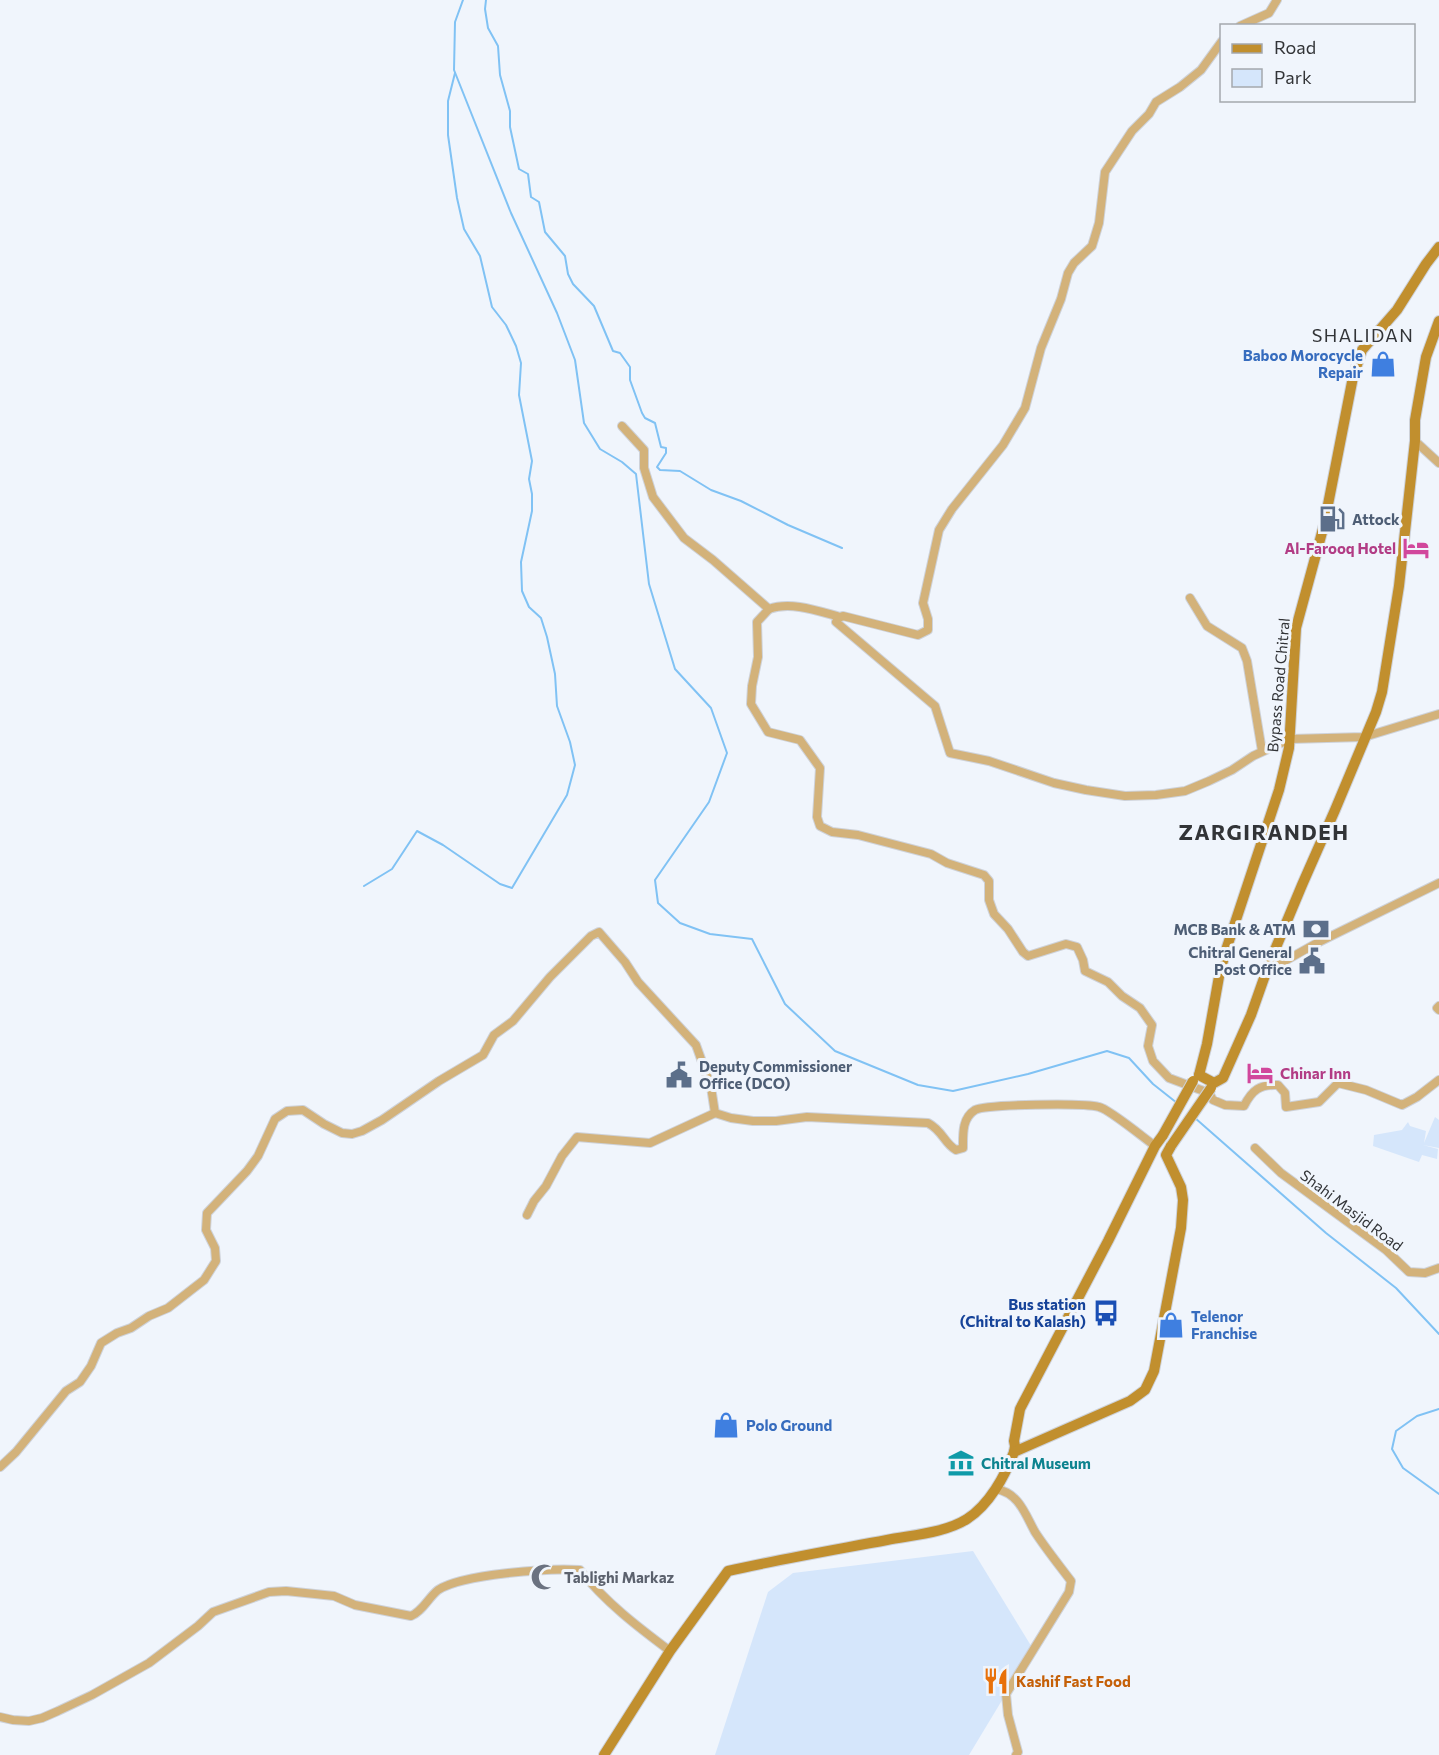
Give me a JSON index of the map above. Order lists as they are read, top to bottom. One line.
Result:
{"streets":{"street":["Bypass Road Chitral","Shahi Masjid Road"]},"districts":["SHALIDAN","ZARGIRANDEH"],"places":{"shop":["Baboo Morocycle Repair","Telenor Franchise","Polo Ground"],"fuel station":["Attock"],"hotel":["Al-Farooq Hotel","Chinar Inn"],"bank":["MCB Bank & ATM"],"public building":["Chitral General Post Office","Deputy Commissioner Office (DCO)"],"bus stop":["Bus station (Chitral to Kalash)"],"museum":["Chitral Museum"],"mosque":["Tablighi Markaz"],"restaurant":["Kashif Fast Food"]},"legend":["Road","Park"]}
